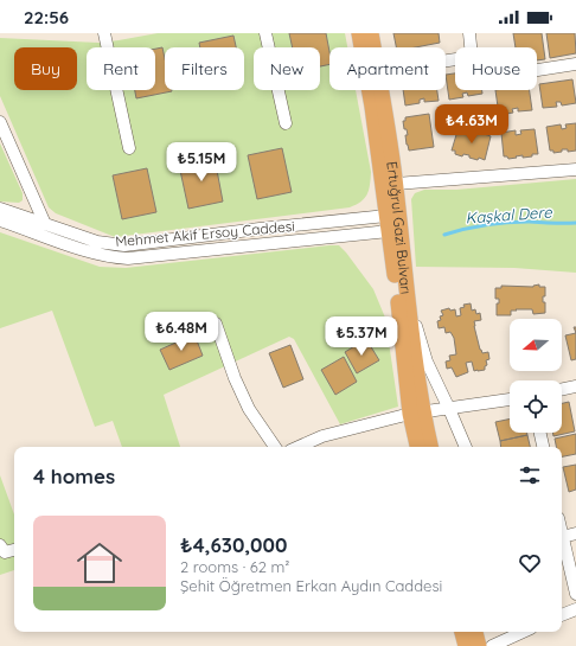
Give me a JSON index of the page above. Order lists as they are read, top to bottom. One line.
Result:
{"streets":{"main road":["Ertuğrul Gazi Bulvarı"],"street":["Mehmet Akif Ersoy Caddesi"]},"crossings":[["Ertuğrul Gazi Bulvarı","Mehmet Akif Ersoy Caddesi"]],"water":["Kaşkal Dere"],"north":"left","page":{"status":"22:56","chip":["Buy","Rent","Filters","New","Apartment","House"],"price":["₺4.63M","₺5.15M","₺6.48M","₺5.37M"],"heading":"4 homes","list":[{"name":"₺4,630,000","note":"2 rooms · 62 m² · Şehit Öğretmen Erkan Aydın Caddesi"}]}}
